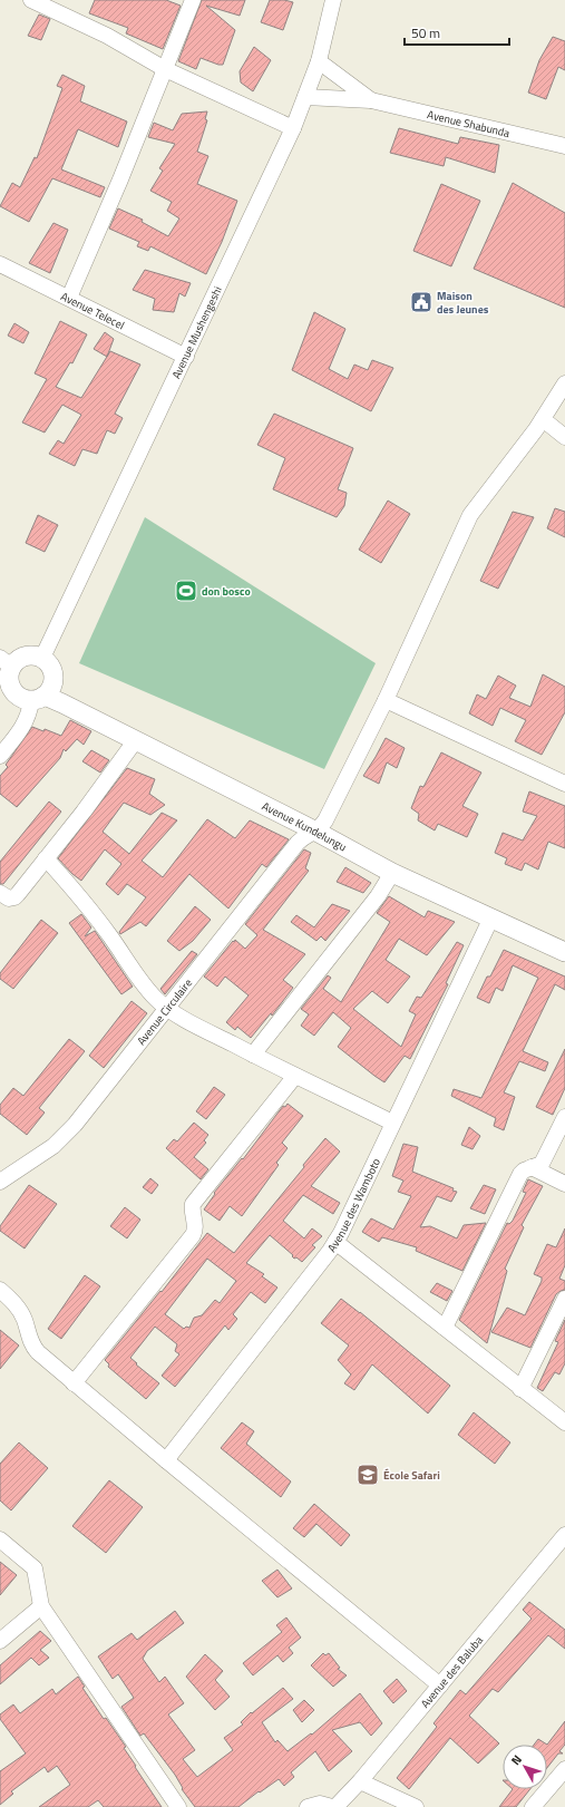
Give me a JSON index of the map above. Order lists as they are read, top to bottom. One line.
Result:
{"streets":{"street":["Avenue Shabunda","Avenue Telecel","Avenue Mushengeshi","Avenue Kundelungu","Avenue Circulaire","Avenue des Wamboto","Avenue des Baluba"]},"crossings":[["Avenue Telecel","Avenue Mushengeshi"],["Avenue Mushengeshi","Avenue Kundelungu"],["Avenue Kundelungu","Avenue Circulaire"],["Avenue Kundelungu","Avenue des Wamboto"]],"places":{"public building":["Maison des Jeunes"],"sports":["don bosco"],"school or university":["École Safari"]},"scale_bar":"50 m","north":"top left"}
